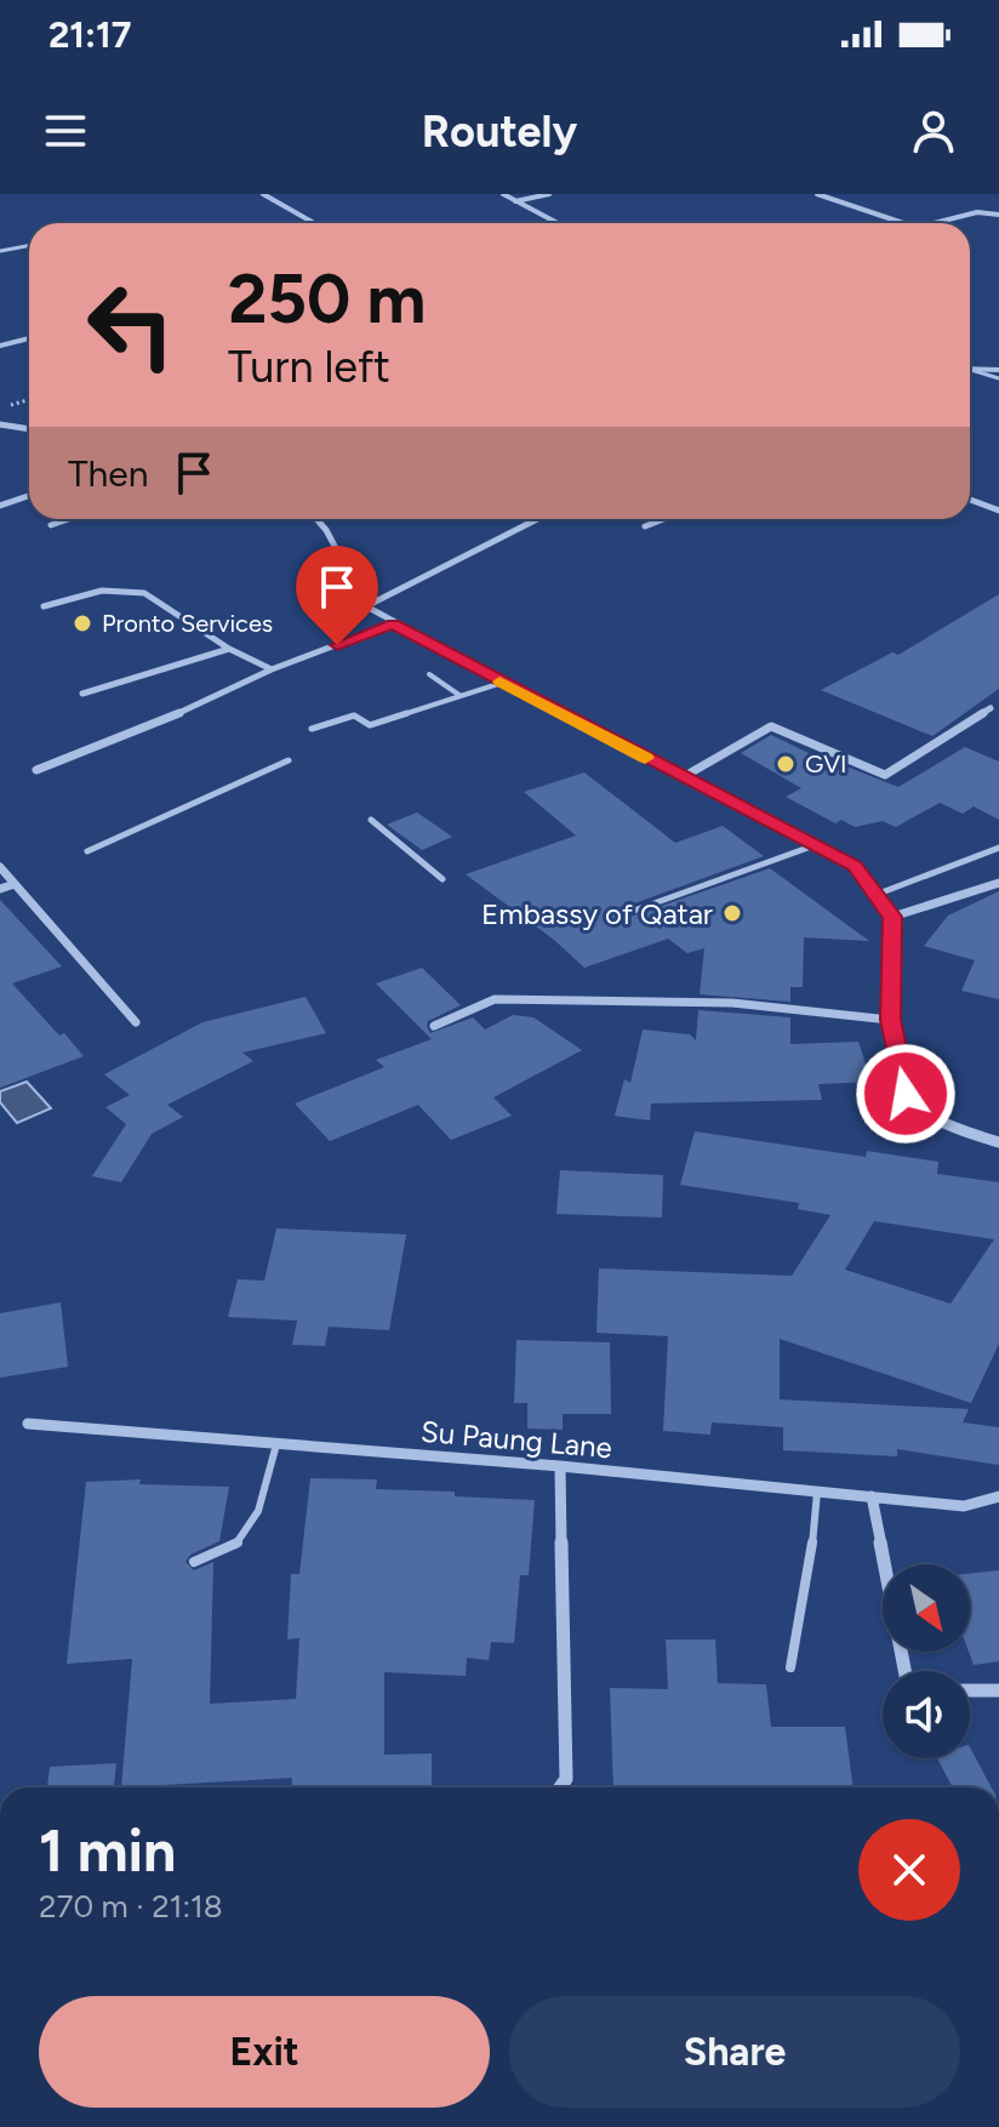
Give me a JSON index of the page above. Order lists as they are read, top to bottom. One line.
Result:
{"streets":{"street":["Su Paung Lane"]},"places":["Pronto Services","GVI","Embassy of Qatar"],"north":"bottom right","page":{"status":"21:17","header":"Routely","turn":["250 m","Turn left"],"then":"Then","heading":["1 min","270 m · 21:18"],"buttons":["Exit","Share"]}}
